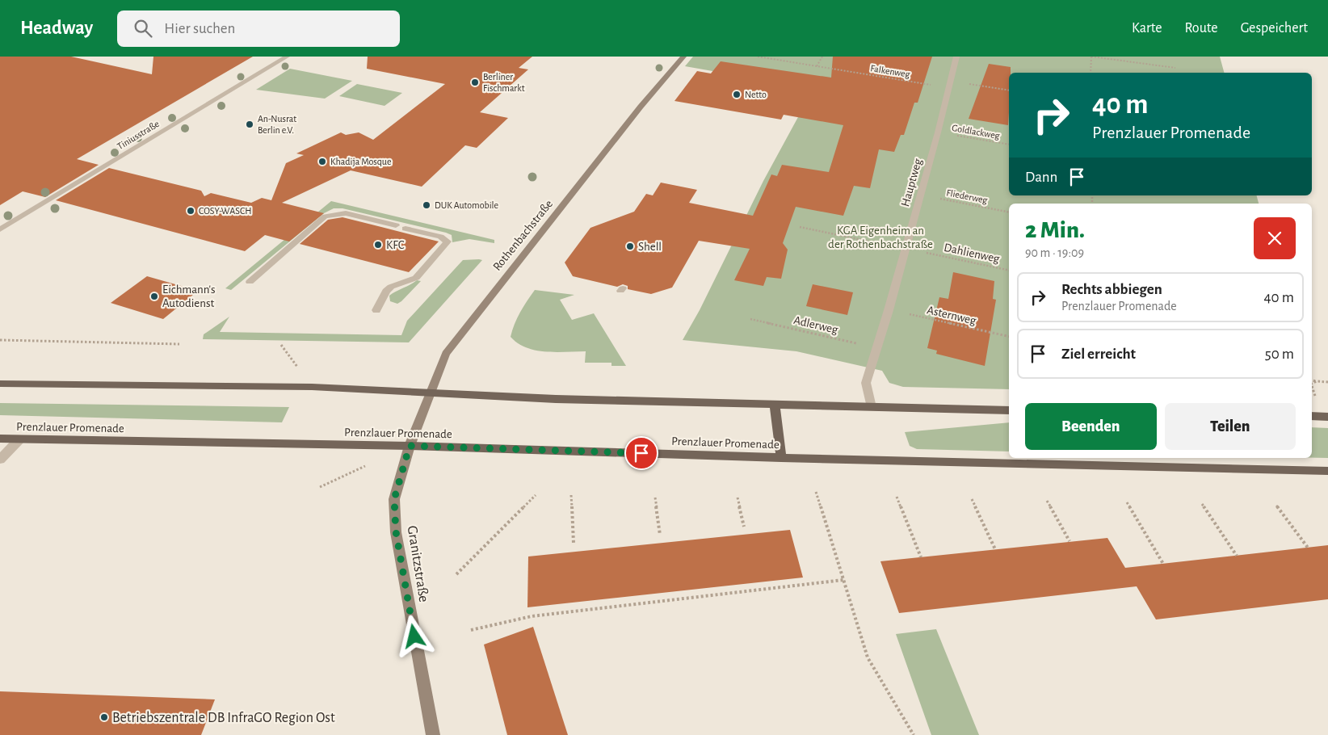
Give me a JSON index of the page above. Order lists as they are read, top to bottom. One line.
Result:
{"streets":{"main road":["Rothenbachstraße","Prenzlauer Promenade","Granitzstraße"],"street":["Tiniusstraße","Hauptweg"],"path":["Falkenweg","Goldlackweg","Fliederweg","Dahlienweg","Asternweg","Adlerweg"]},"crossings":[["Falkenweg","Hauptweg"],["Goldlackweg","Hauptweg"],["Hauptweg","Fliederweg"],["Hauptweg","Dahlienweg"],["Hauptweg","Asternweg"],["Hauptweg","Adlerweg"],["Rothenbachstraße","Prenzlauer Promenade"],["Rothenbachstraße","Granitzstraße"],["Prenzlauer Promenade","Granitzstraße"]],"parks":["KGA Eigenheim an der Rothenbachstraße"],"places":["Berliner Fischmarkt","Netto","An-Nusrat Berlin e.V.","Khadija Mosque","DUK Automobile","COSY-WASCH","KFC","Shell","Eichmann's Autodienst","Betriebszentrale DB InfraGO Region Ost"],"page":{"header":"Headway","search":"Hier suchen","nav":["Karte","Route","Gespeichert"],"turn":["40 m","Prenzlauer Promenade"],"then":"Dann","heading":["2 Min.","90 m · 19:09"],"list":[{"name":"Rechts abbiegen","note":"Prenzlauer Promenade","value":"40 m"},{"name":"Ziel erreicht","value":"50 m"}],"buttons":["Beenden","Teilen"]}}
